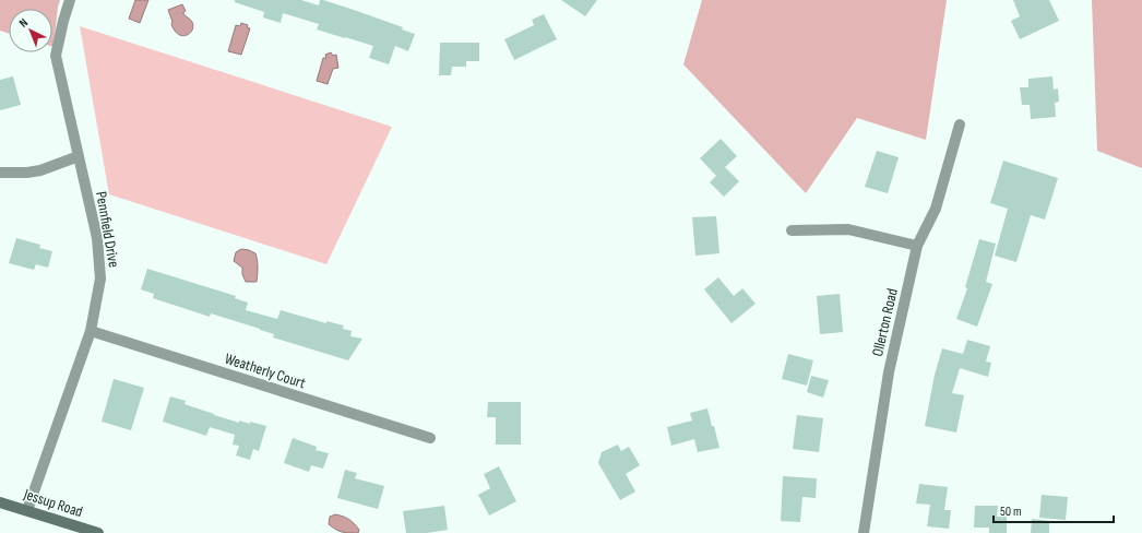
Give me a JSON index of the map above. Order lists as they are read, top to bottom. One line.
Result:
{"streets":{"street":["Pennfield Drive","Ollerton Road","Weatherly Court","Jessup Road"]},"crossings":[["Pennfield Drive","Weatherly Court"],["Pennfield Drive","Jessup Road"]],"scale_bar":"50 m","north":"top left"}
